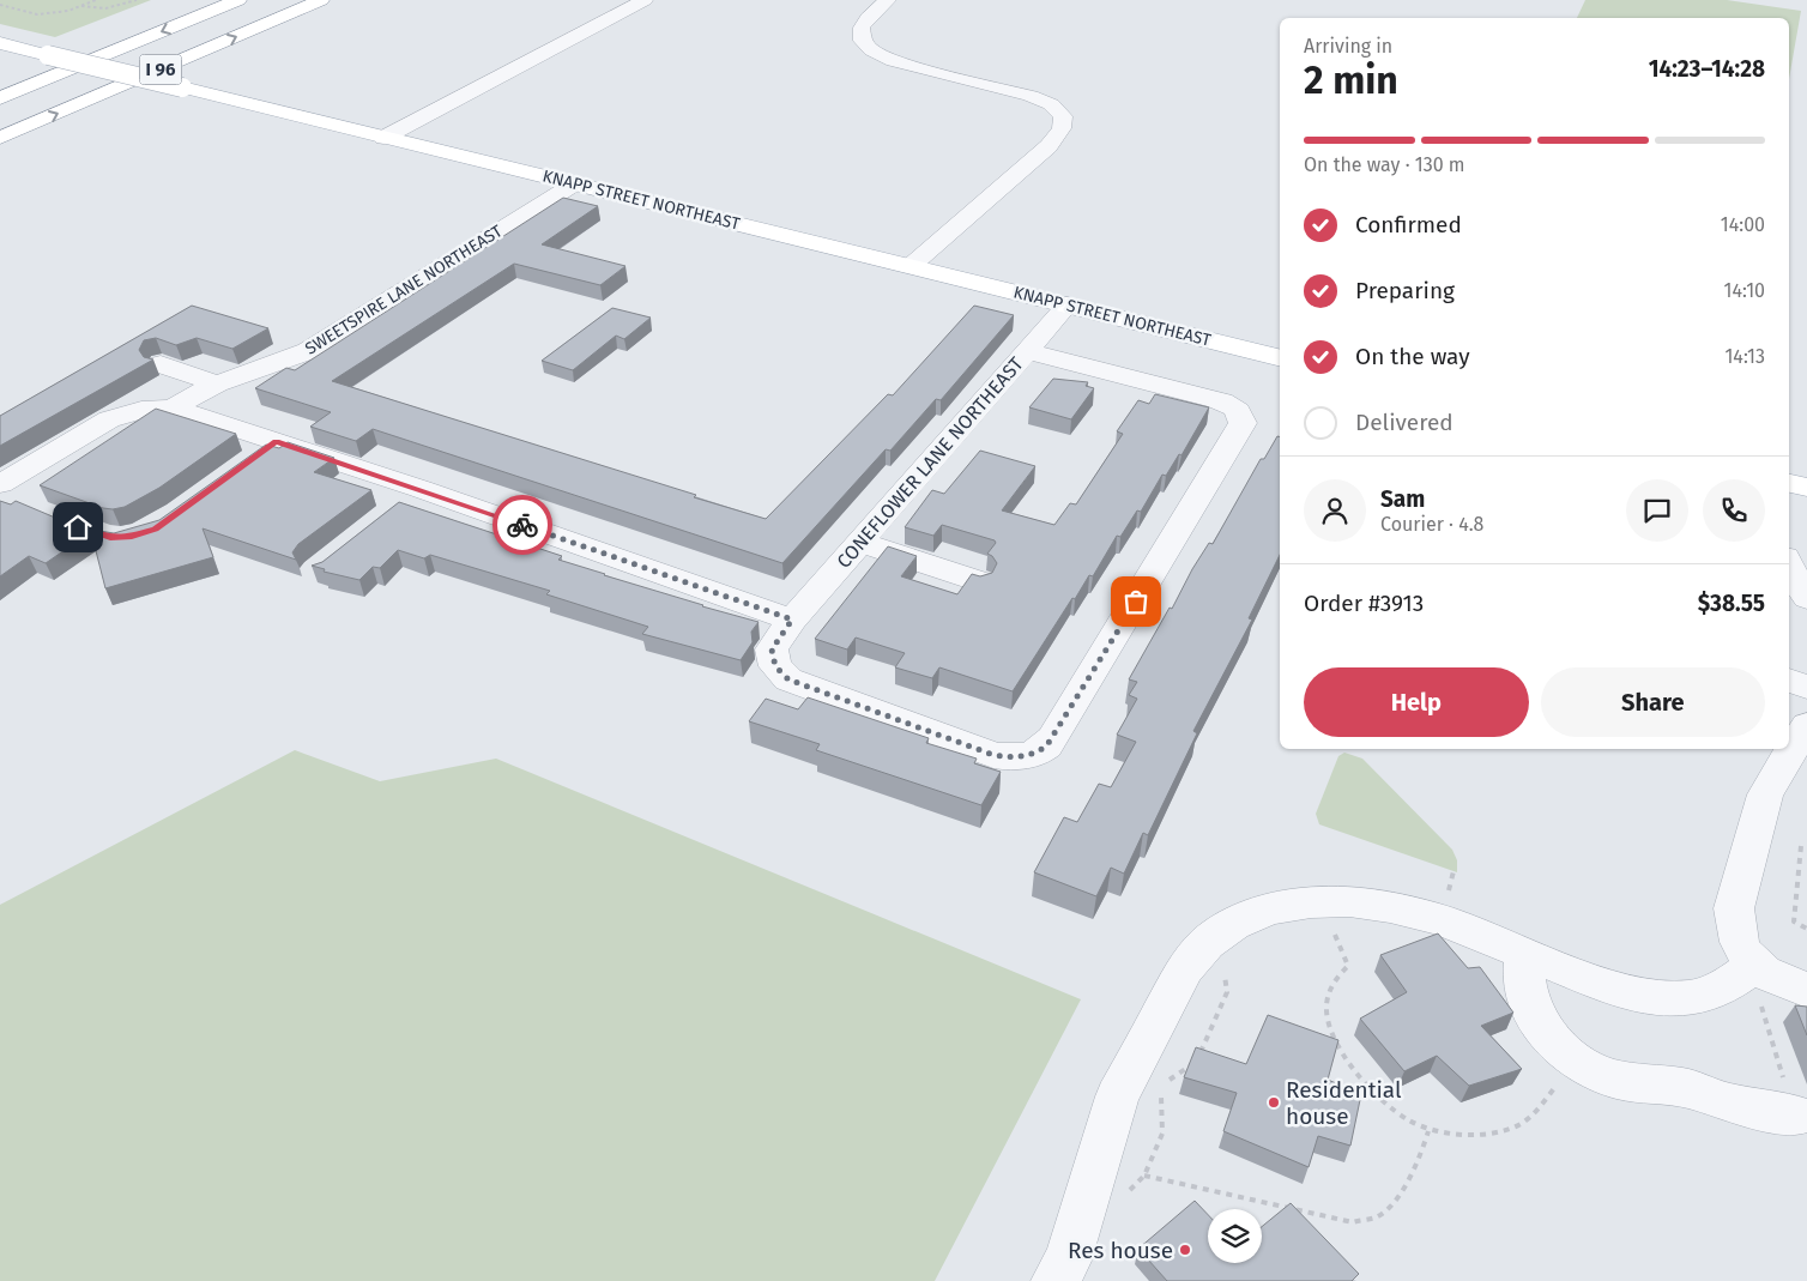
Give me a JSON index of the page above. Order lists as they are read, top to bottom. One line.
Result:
{"streets":{"main road":["I 96","KNAPP STREET NORTHEAST"],"street":["SWEETSPIRE LANE NORTHEAST","CONEFLOWER LANE NORTHEAST"]},"crossings":[["KNAPP STREET NORTHEAST","SWEETSPIRE LANE NORTHEAST"],["KNAPP STREET NORTHEAST","CONEFLOWER LANE NORTHEAST"]],"places":["Residential house","Res house"],"page":{"heading":["2 min","Arriving in","14:23–14:28"],"panel":["Sam","Courier · 4.8","Order #3913","$38.55"],"bar":"On the way · 130 m","list":[["Confirmed","14:00"],["Preparing","14:10"],["On the way","14:13"],"Delivered"],"buttons":["Help","Share"]}}
